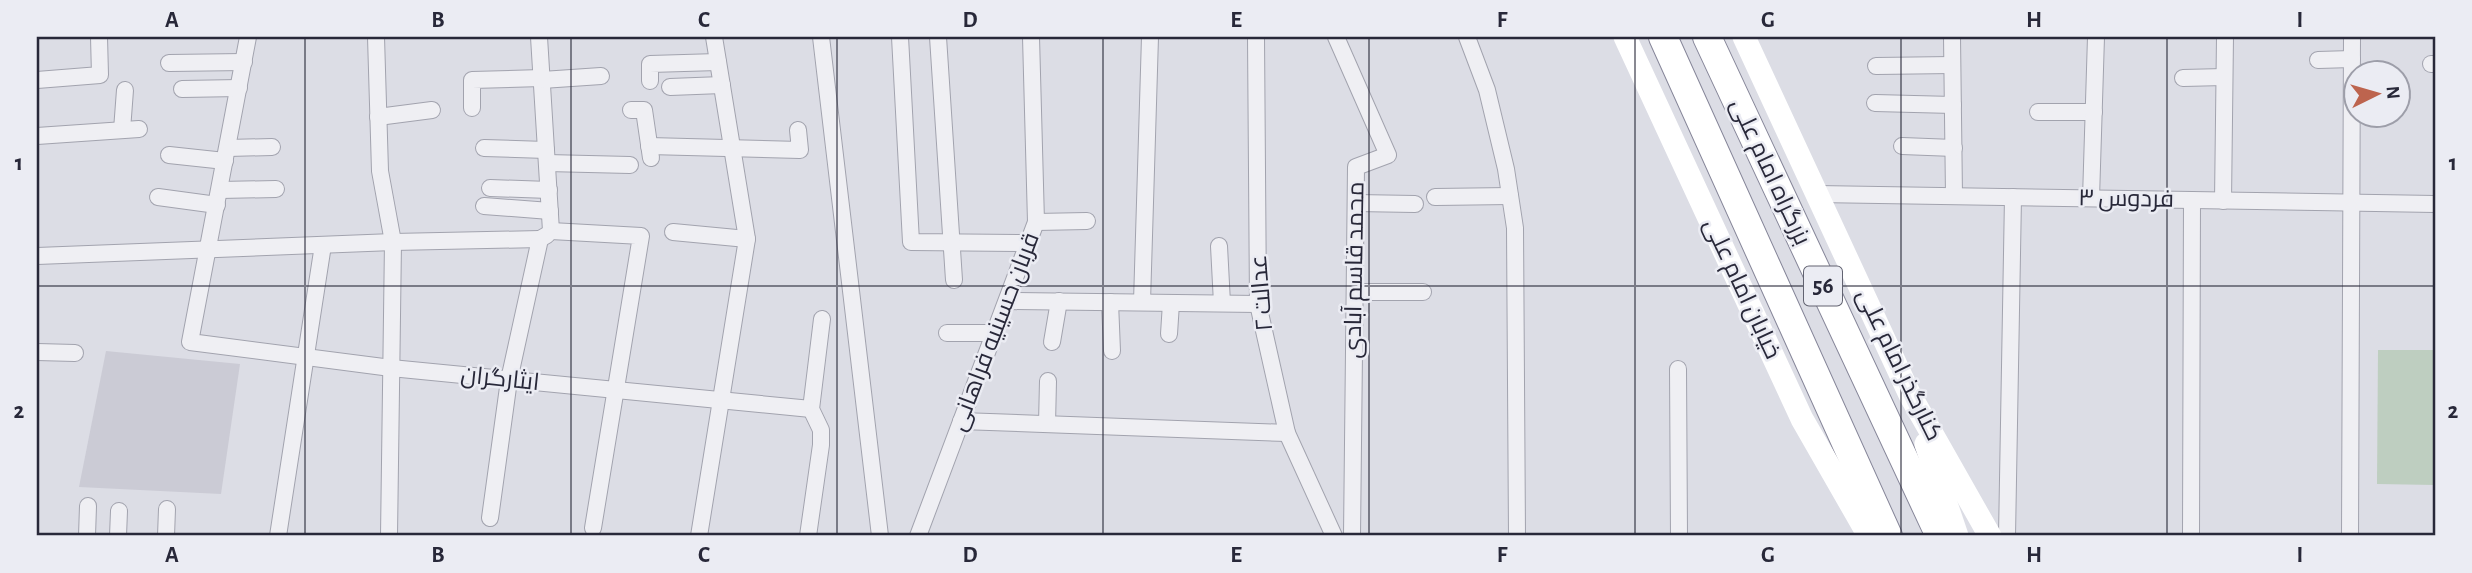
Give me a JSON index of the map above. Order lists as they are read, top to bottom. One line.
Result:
{"streets":{"highway":["بزرگراه امام علی","56"],"main road":["خیابان امام علی","کنارگذر امام علی"],"street":["فردوس ۳","محمد قاسم آبادی","عدالت ۲","قربان حسینیه فراهانی","ایثارگران"]},"crossings":[["فردوس ۳","کنارگذر امام علی"]],"north":"right","grid":{"columns":["A","B","C","D","E","F","G","H","I"],"rows":["1","2"]}}
